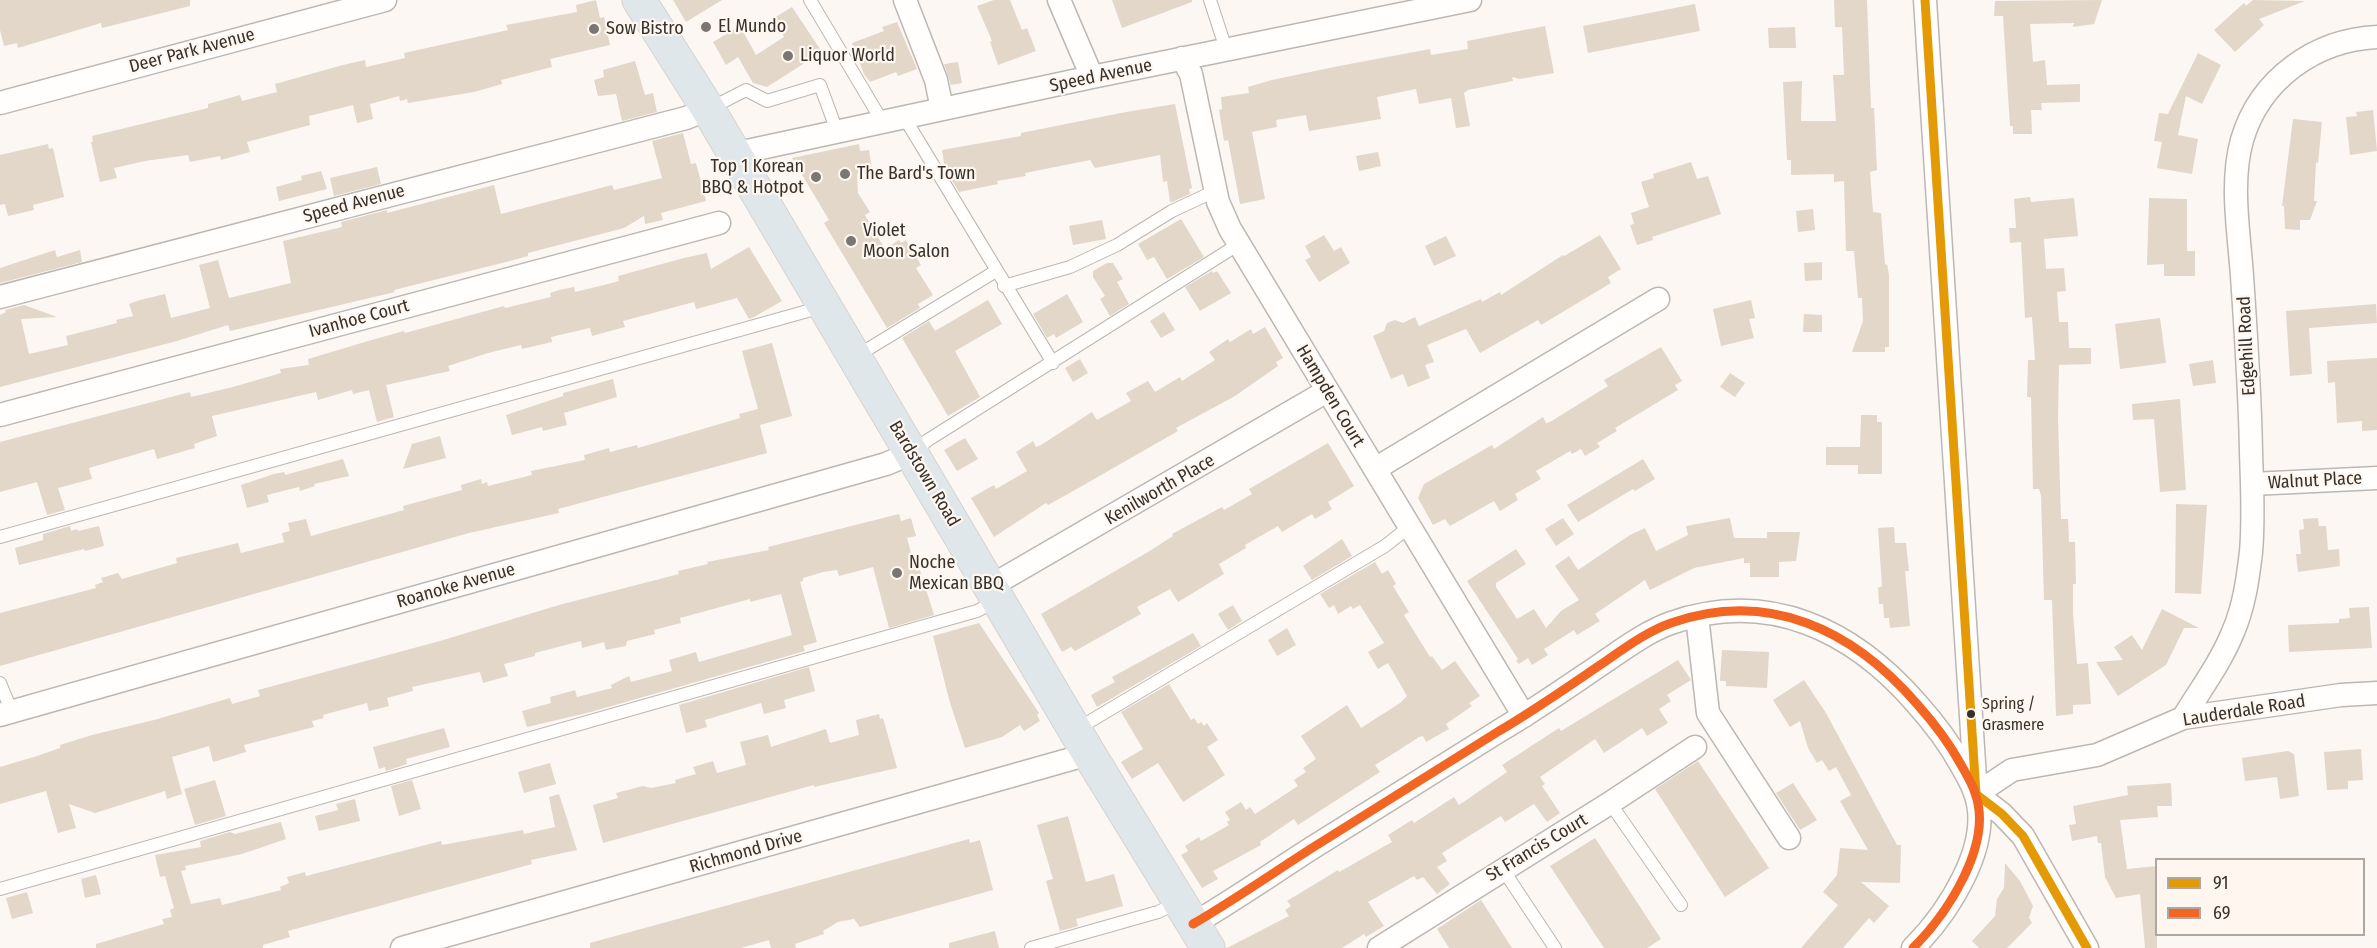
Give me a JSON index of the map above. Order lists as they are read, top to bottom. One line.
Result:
{"streets":{"main road":["Bardstown Road"],"street":["Deer Park Avenue","Speed Avenue","Ivanhoe Court","Edgehill Road","Hampden Court","Walnut Place","Kenilworth Place","Roanoke Avenue","Lauderdale Road","St Francis Court","Richmond Drive"]},"crossings":[["Speed Avenue","Hampden Court"],["Speed Avenue","Bardstown Road"],["Edgehill Road","Walnut Place"],["Edgehill Road","Lauderdale Road"],["Hampden Court","Kenilworth Place"],["Bardstown Road","Kenilworth Place"],["Bardstown Road","Roanoke Avenue"],["Bardstown Road","Richmond Drive"]],"places":["El Mundo","Sow Bistro","Liquor World","The Bard's Town","Top 1 Korean BBQ & Hotpot","Violet Moon Salon","Noche Mexican BBQ","Spring / Grasmere"],"lines":["transit line 91","transit line 69"],"legend":["91","69"]}
